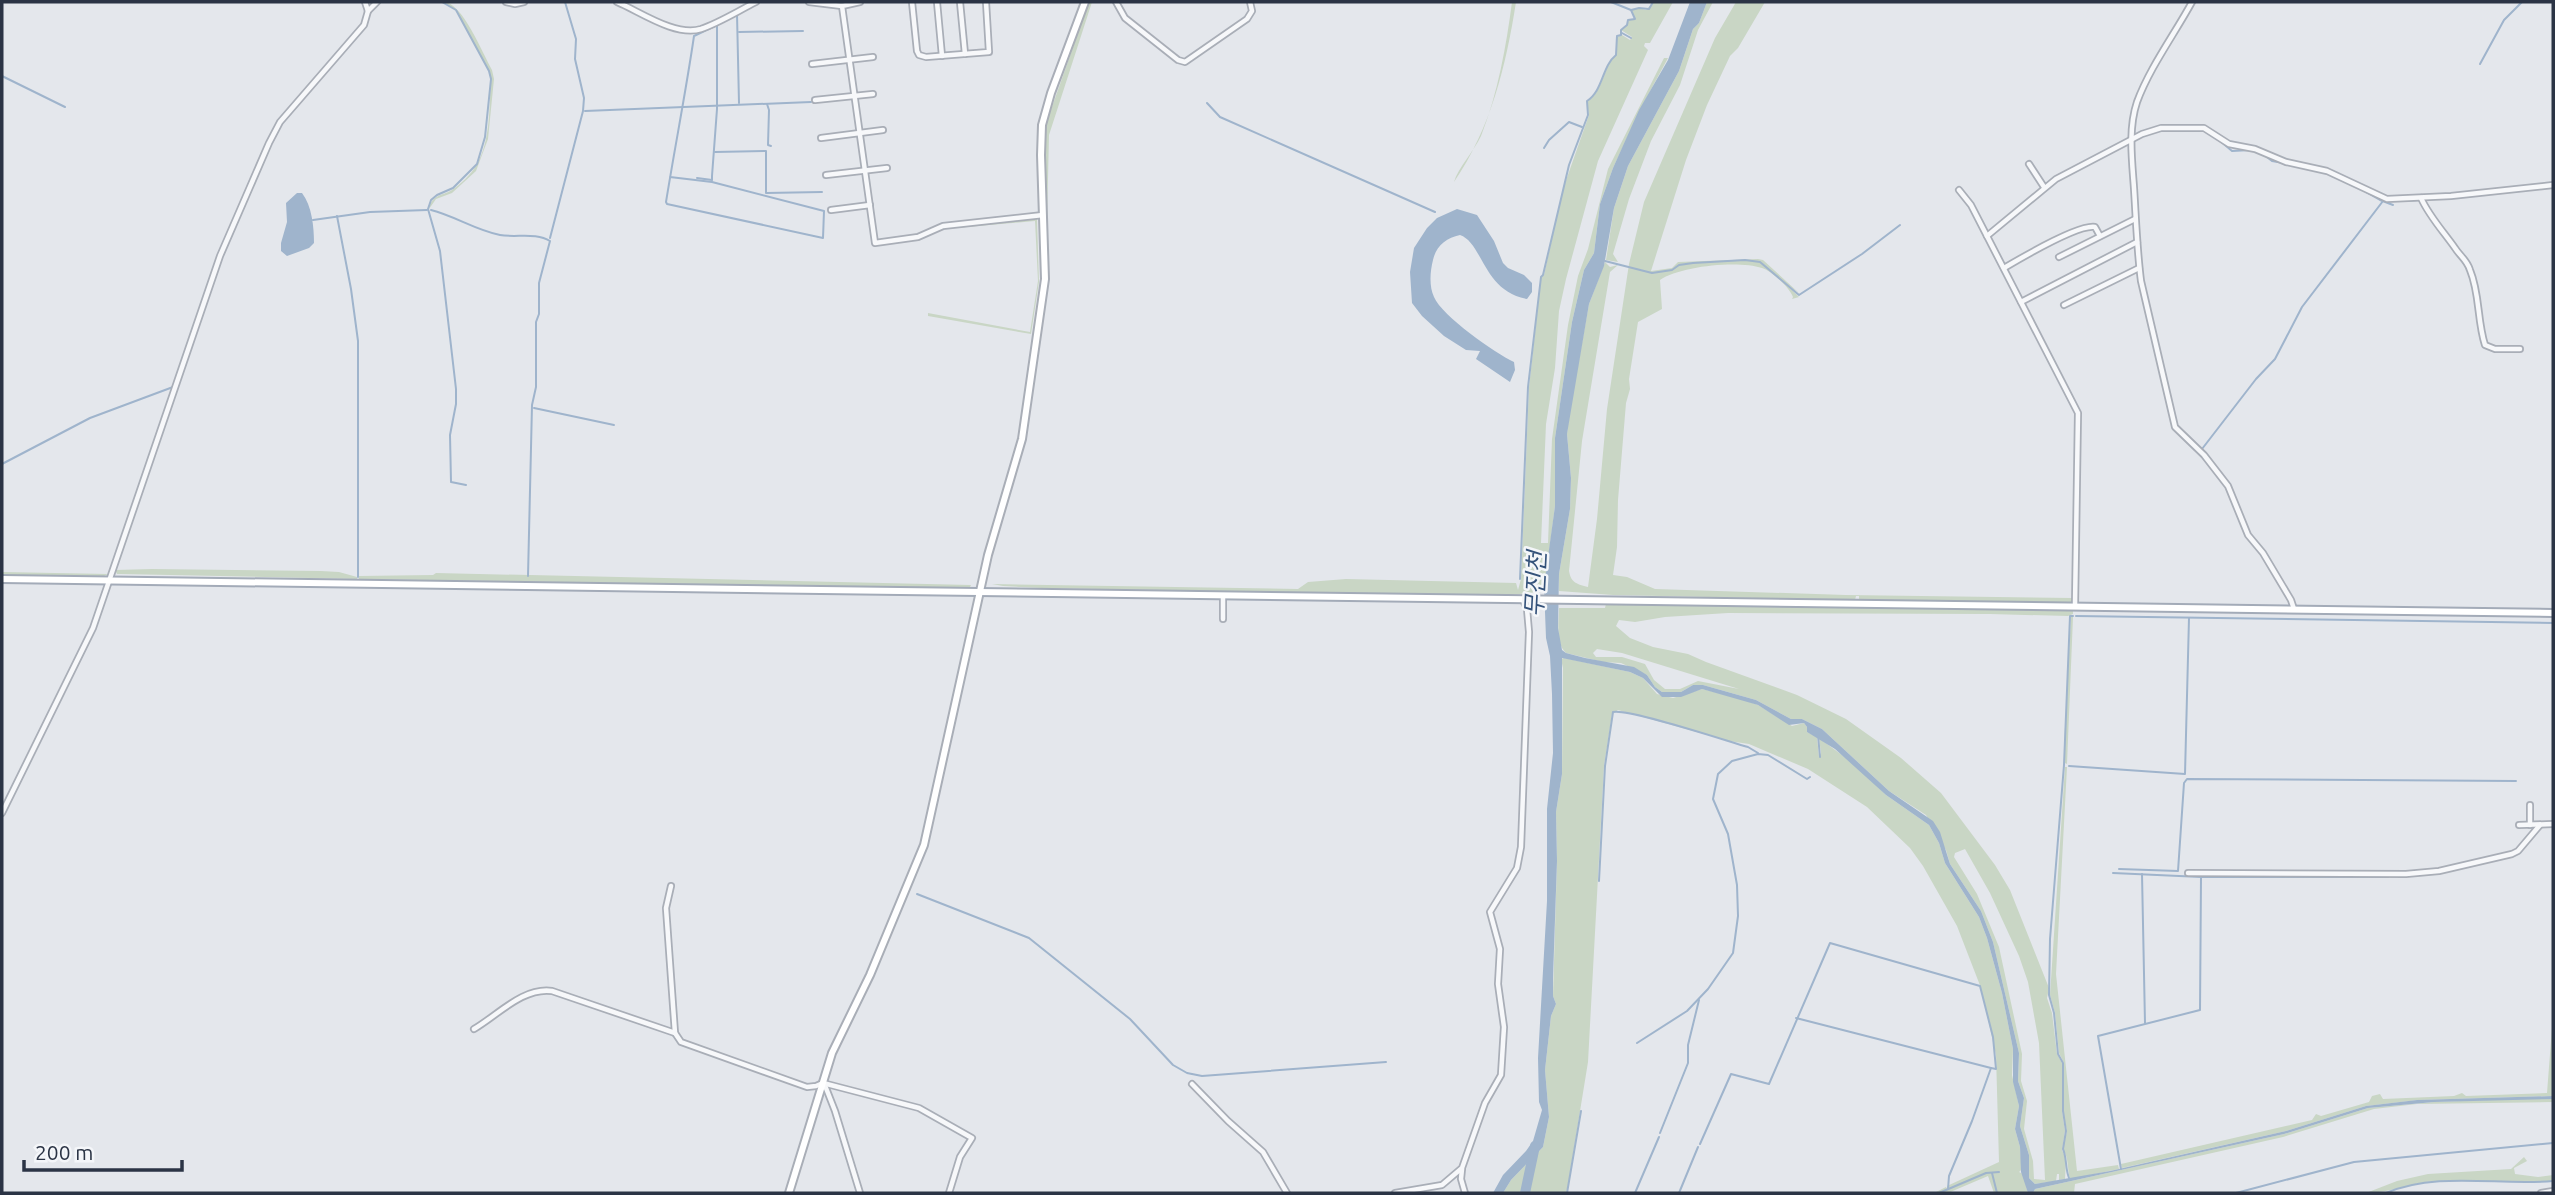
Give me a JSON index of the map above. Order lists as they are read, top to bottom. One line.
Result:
{"water":["무진천"],"scale_bar":"200 m"}
